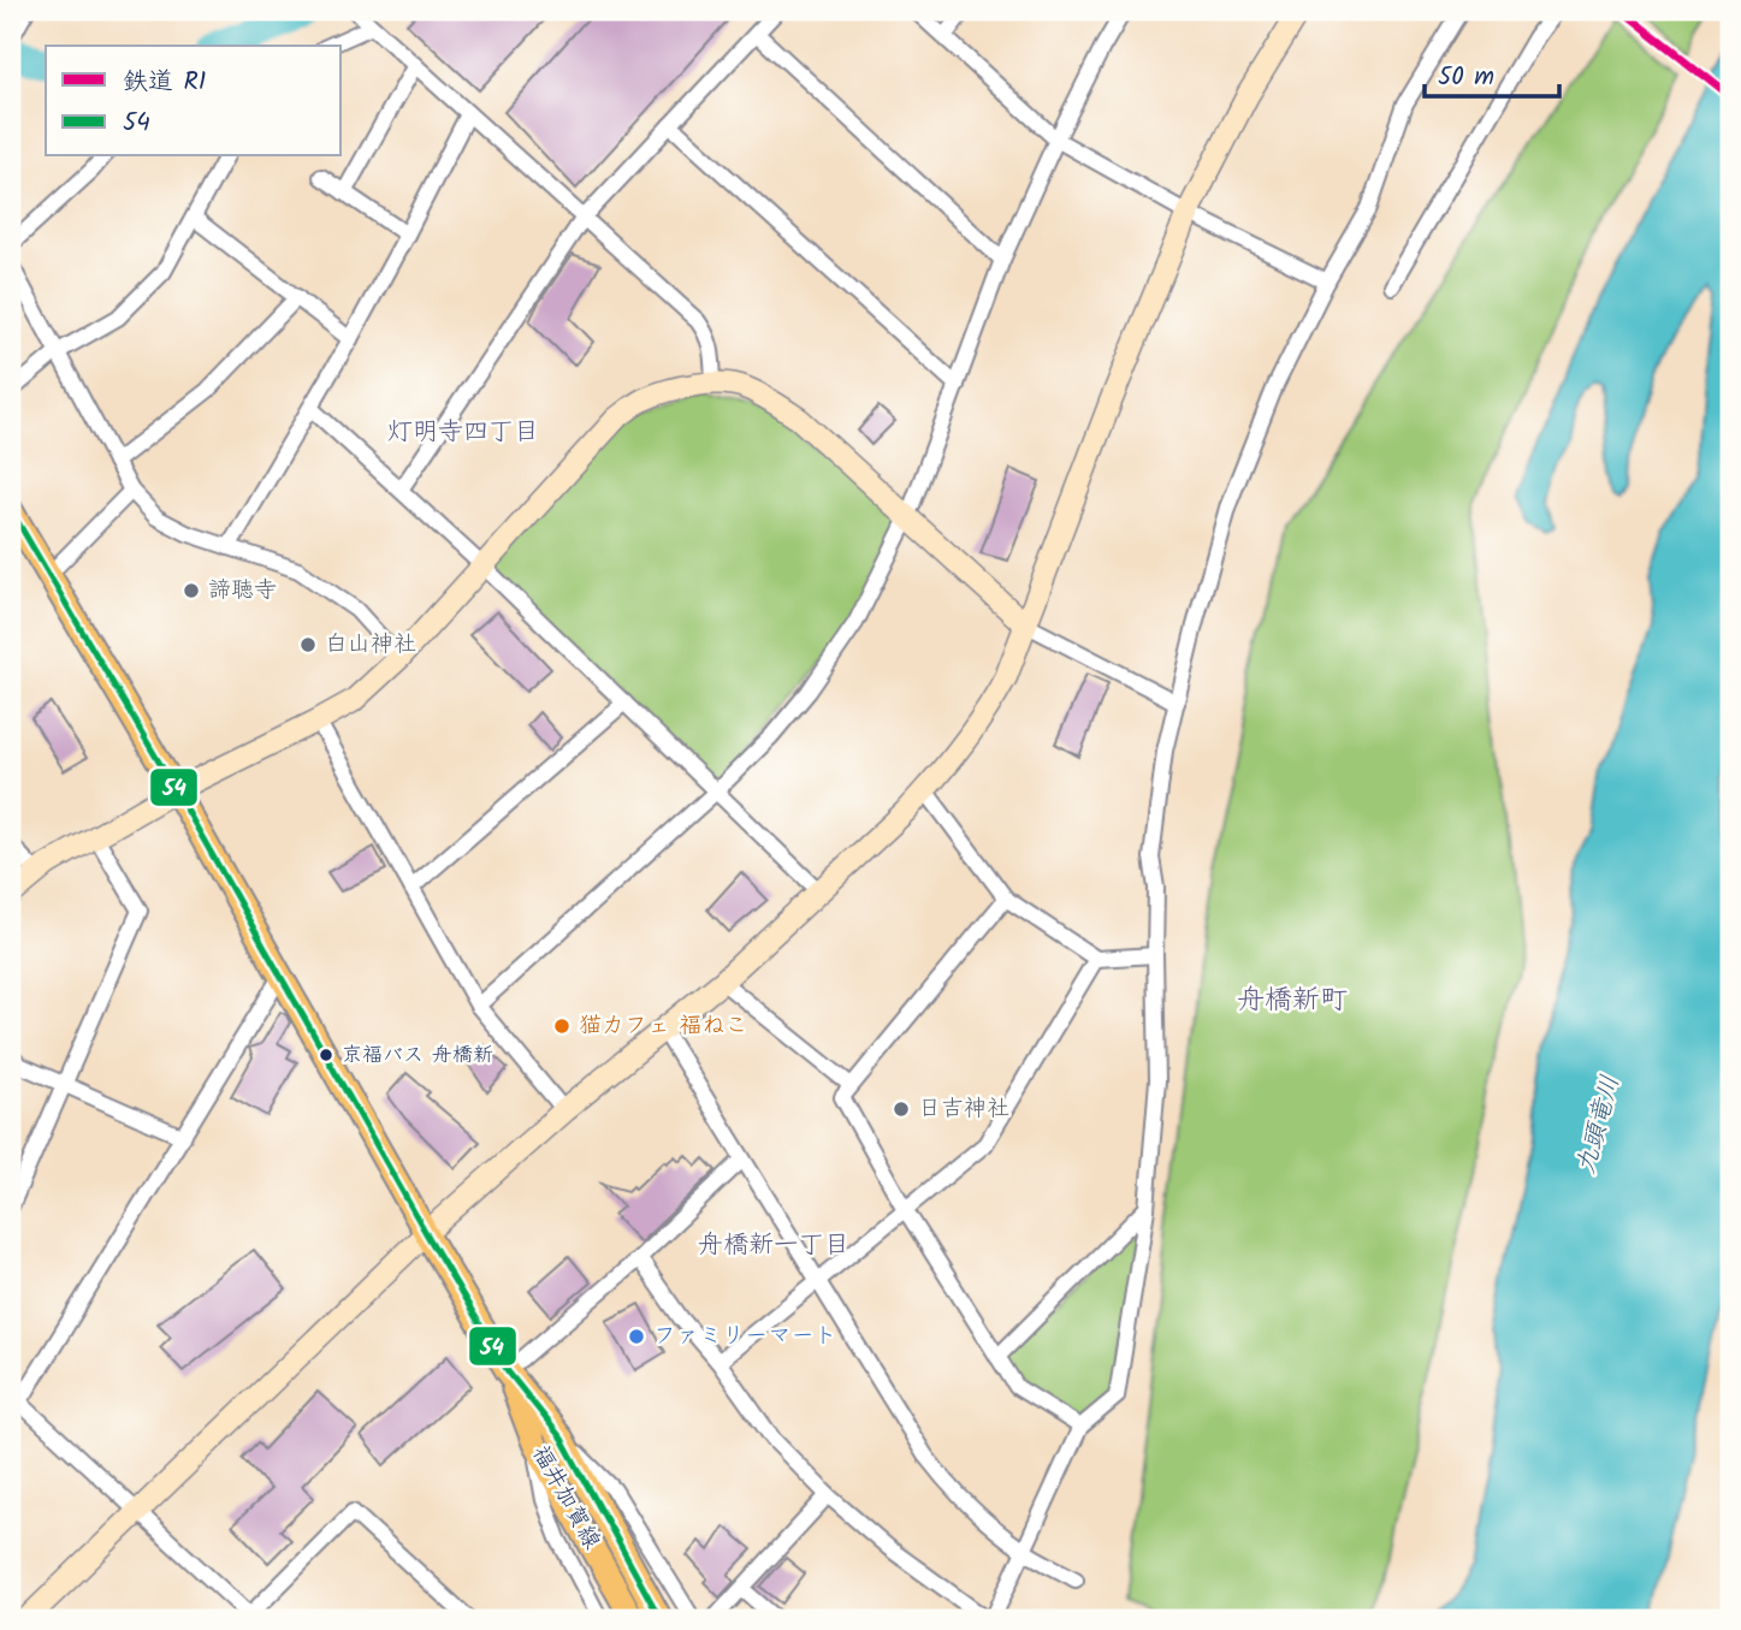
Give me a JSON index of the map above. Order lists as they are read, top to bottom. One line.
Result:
{"streets":{"main road":["福井加賀線"]},"districts":["灯明寺四丁目","舟橋新町","舟橋新一丁目"],"water":["九頭竜川"],"places":["諦聴寺","白山神社","猫カフェ 福ねこ","京福バス 舟橋新","日吉神社","ファミリーマート"],"lines":["rail line R1","transit line 54"],"legend":["鉄道 R1","54"],"scale_bar":"50 m"}
